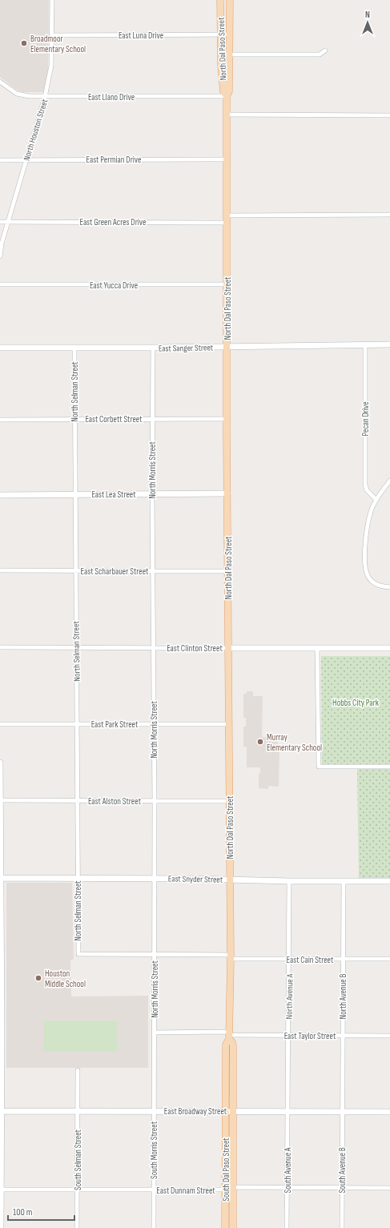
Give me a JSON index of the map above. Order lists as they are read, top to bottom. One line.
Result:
{"streets":{"main road":["North Dal Paso Street","South Dal Paso Street"],"street":["East Luna Drive","East Llano Drive","North Houston Street","East Permian Drive","East Green Acres Drive","East Yucca Drive","East Sanger Street","North Selman Street","East Corbett Street","Pecan Drive","North Morris Street","East Lea Street","East Scharbauer Street","East Clinton Street","East Park Street","East Alston Street","East Snyder Street","East Cain Street","North Avenue A","North Avenue B","East Taylor Street","East Broadway Street","South Morris Street","South Selman Street","South Avenue A","South Avenue B","East Dunnam Street"]},"crossings":[["East Luna Drive","North Dal Paso Street"],["East Luna Drive","North Houston Street"],["North Dal Paso Street","East Llano Drive"],["North Dal Paso Street","East Permian Drive"],["North Dal Paso Street","East Green Acres Drive"],["North Dal Paso Street","East Yucca Drive"],["North Dal Paso Street","East Sanger Street"],["North Dal Paso Street","East Corbett Street"],["North Dal Paso Street","East Lea Street"],["North Dal Paso Street","East Scharbauer Street"],["North Dal Paso Street","East Clinton Street"],["North Dal Paso Street","East Park Street"],["North Dal Paso Street","East Alston Street"],["North Dal Paso Street","East Snyder Street"],["North Dal Paso Street","East Cain Street"],["North Dal Paso Street","East Taylor Street"],["North Dal Paso Street","East Broadway Street"],["North Dal Paso Street","South Dal Paso Street"],["East Llano Drive","North Houston Street"],["North Houston Street","East Permian Drive"],["North Houston Street","East Green Acres Drive"],["East Sanger Street","North Selman Street"],["East Sanger Street","Pecan Drive"],["East Sanger Street","North Morris Street"],["North Selman Street","East Corbett Street"],["North Selman Street","East Lea Street"],["North Selman Street","East Scharbauer Street"],["North Selman Street","East Clinton Street"],["North Selman Street","East Park Street"],["North Selman Street","East Alston Street"],["North Selman Street","East Snyder Street"],["North Selman Street","East Cain Street"],["East Corbett Street","North Morris Street"],["North Morris Street","East Lea Street"],["North Morris Street","East Scharbauer Street"],["North Morris Street","East Clinton Street"],["North Morris Street","East Park Street"],["North Morris Street","East Alston Street"],["North Morris Street","East Snyder Street"],["North Morris Street","East Cain Street"],["North Morris Street","East Taylor Street"],["North Morris Street","East Broadway Street"],["North Morris Street","South Morris Street"],["East Snyder Street","North Avenue A"],["East Snyder Street","North Avenue B"],["East Cain Street","North Avenue A"],["East Cain Street","North Avenue B"],["North Avenue A","East Taylor Street"],["North Avenue A","East Broadway Street"],["North Avenue A","South Avenue A"],["North Avenue B","East Taylor Street"],["North Avenue B","East Broadway Street"],["North Avenue B","South Avenue B"],["East Broadway Street","South Morris Street"],["East Broadway Street","South Selman Street"],["East Broadway Street","South Dal Paso Street"],["East Broadway Street","South Avenue A"],["East Broadway Street","South Avenue B"],["South Morris Street","East Dunnam Street"],["South Selman Street","East Dunnam Street"],["South Dal Paso Street","East Dunnam Street"],["South Avenue A","East Dunnam Street"],["South Avenue B","East Dunnam Street"]],"parks":["Hobbs City Park"],"places":["Broadmoor Elementary School","Murray Elementary School","Houston Middle School"],"scale_bar":"100 m","north":"top"}
